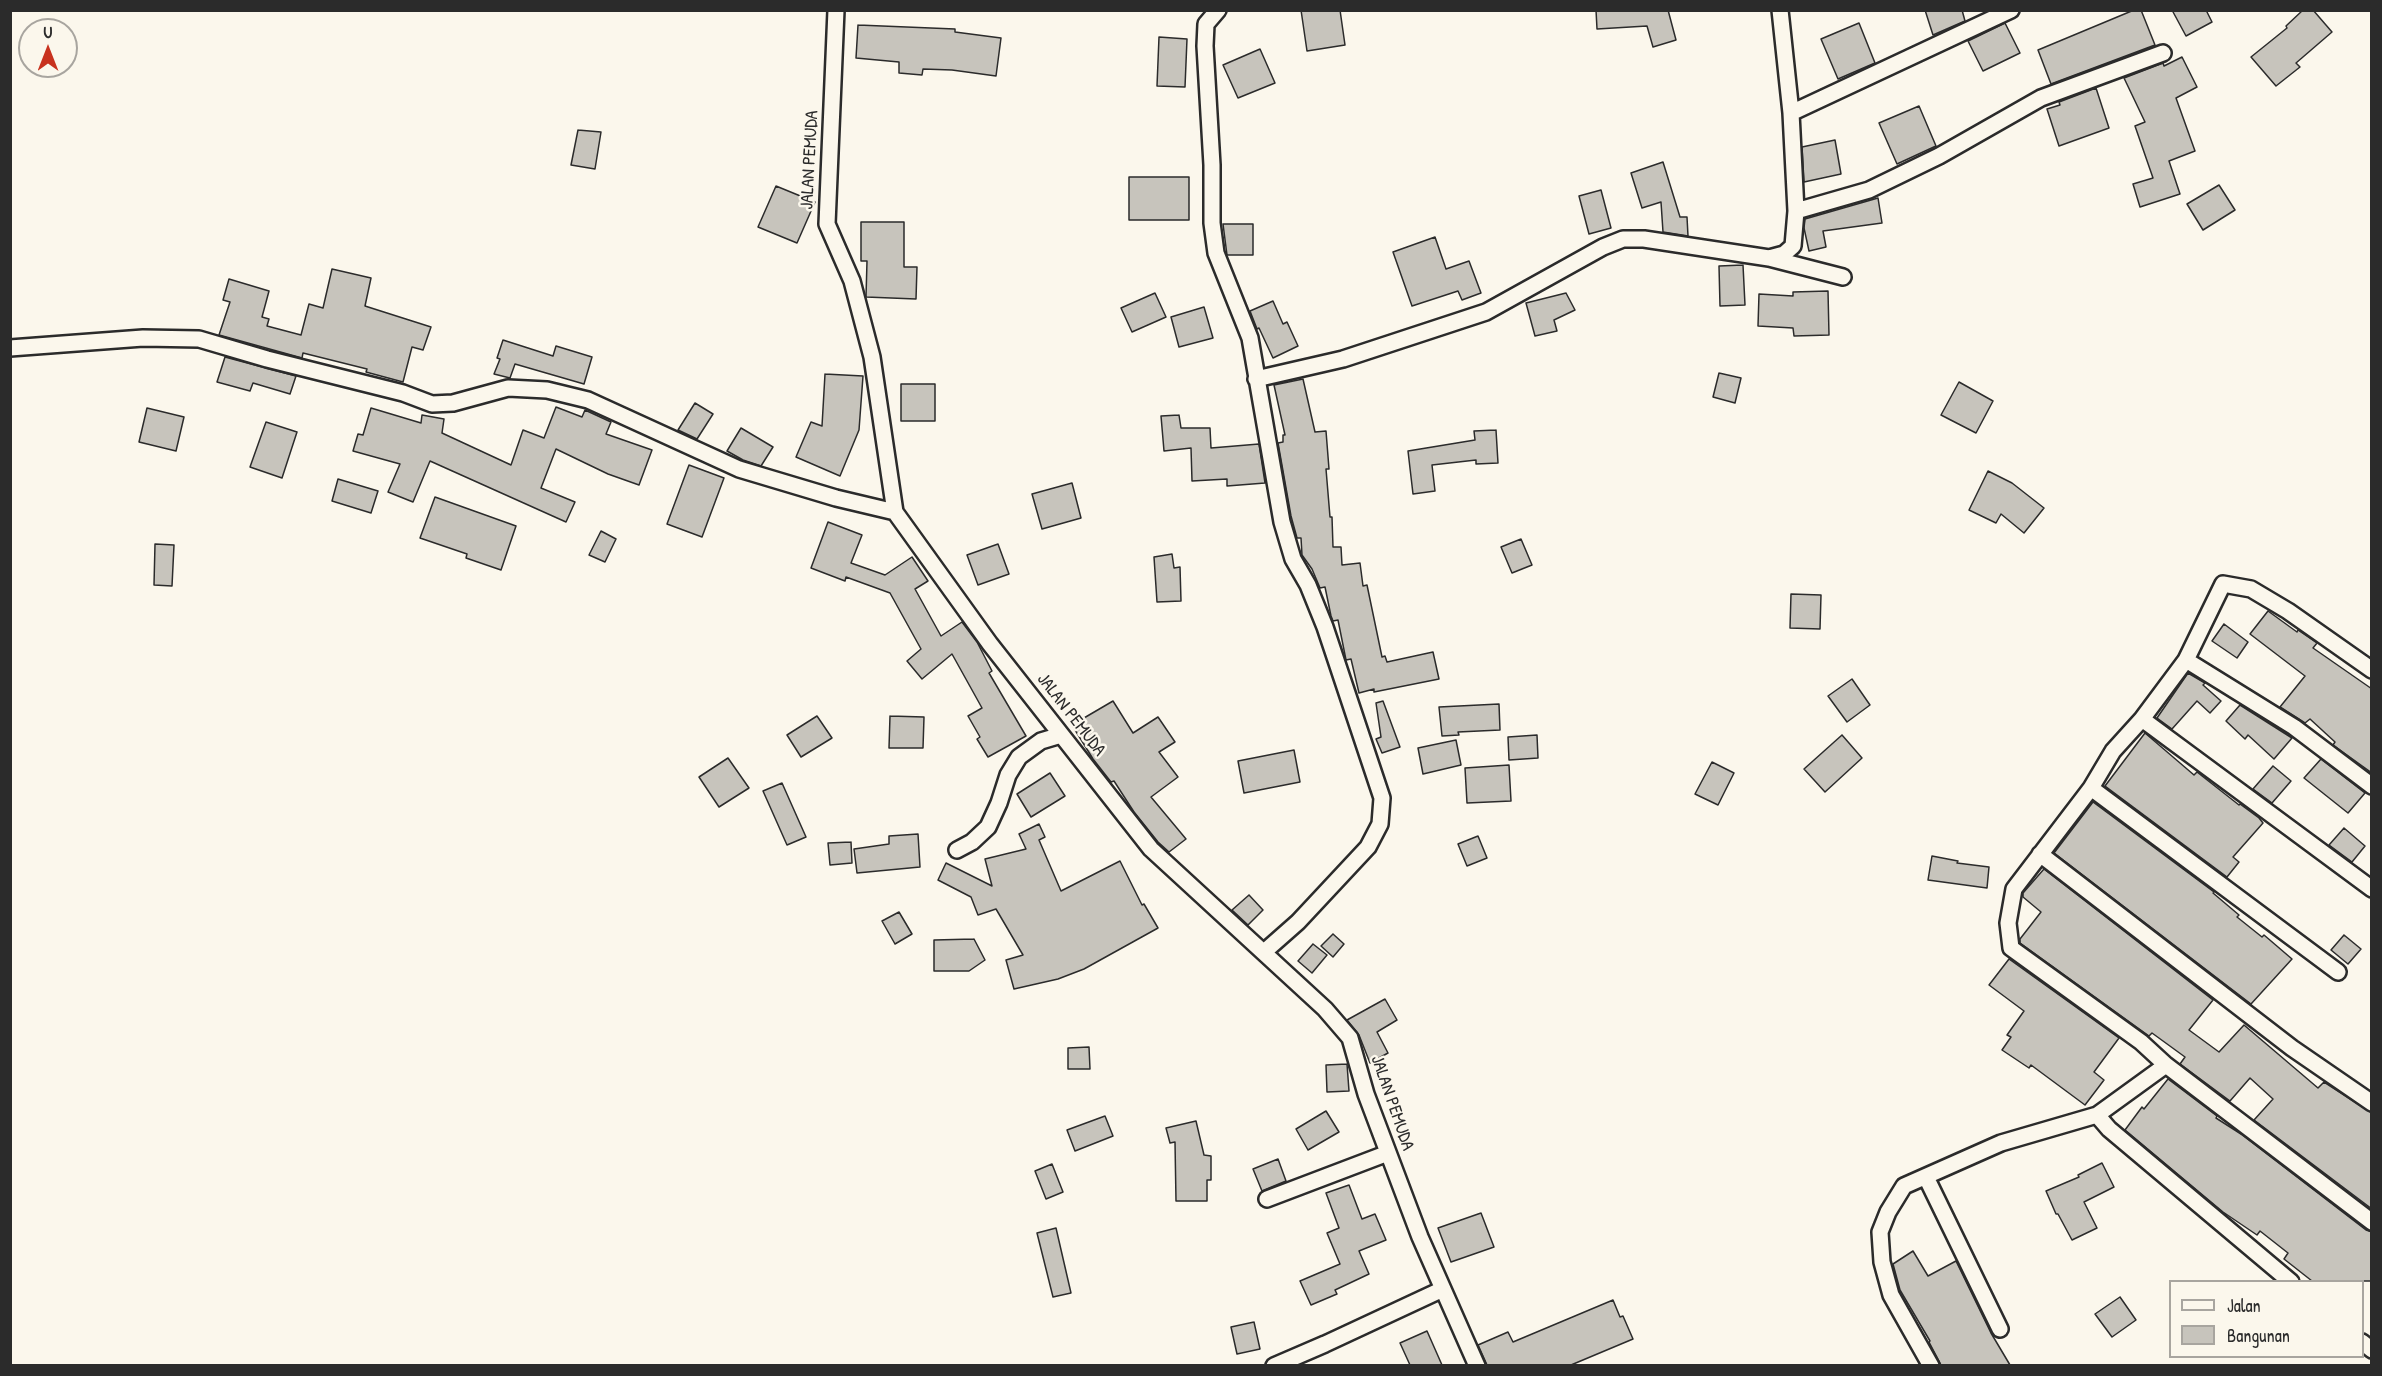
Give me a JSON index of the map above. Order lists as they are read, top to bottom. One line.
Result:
{"streets":{"street":["JALAN PEMUDA"]},"legend":["Jalan","Bangunan"],"north":"top"}
